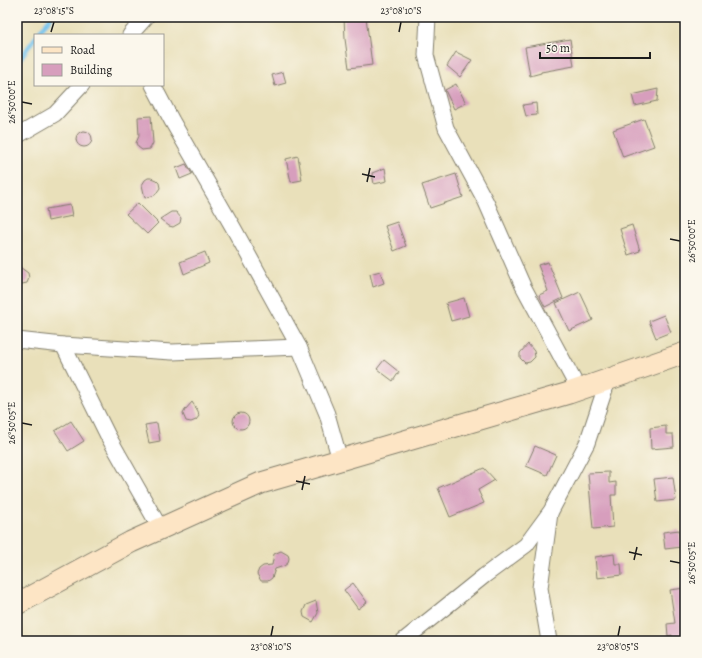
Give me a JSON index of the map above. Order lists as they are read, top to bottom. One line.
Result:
{"legend":["Road","Building"],"scale_bar":"50 m","coordinates":["23°08'15\"S","23°08'10\"S","26°50'00\"E","26°50'05\"E","23°08'05\"S"]}
